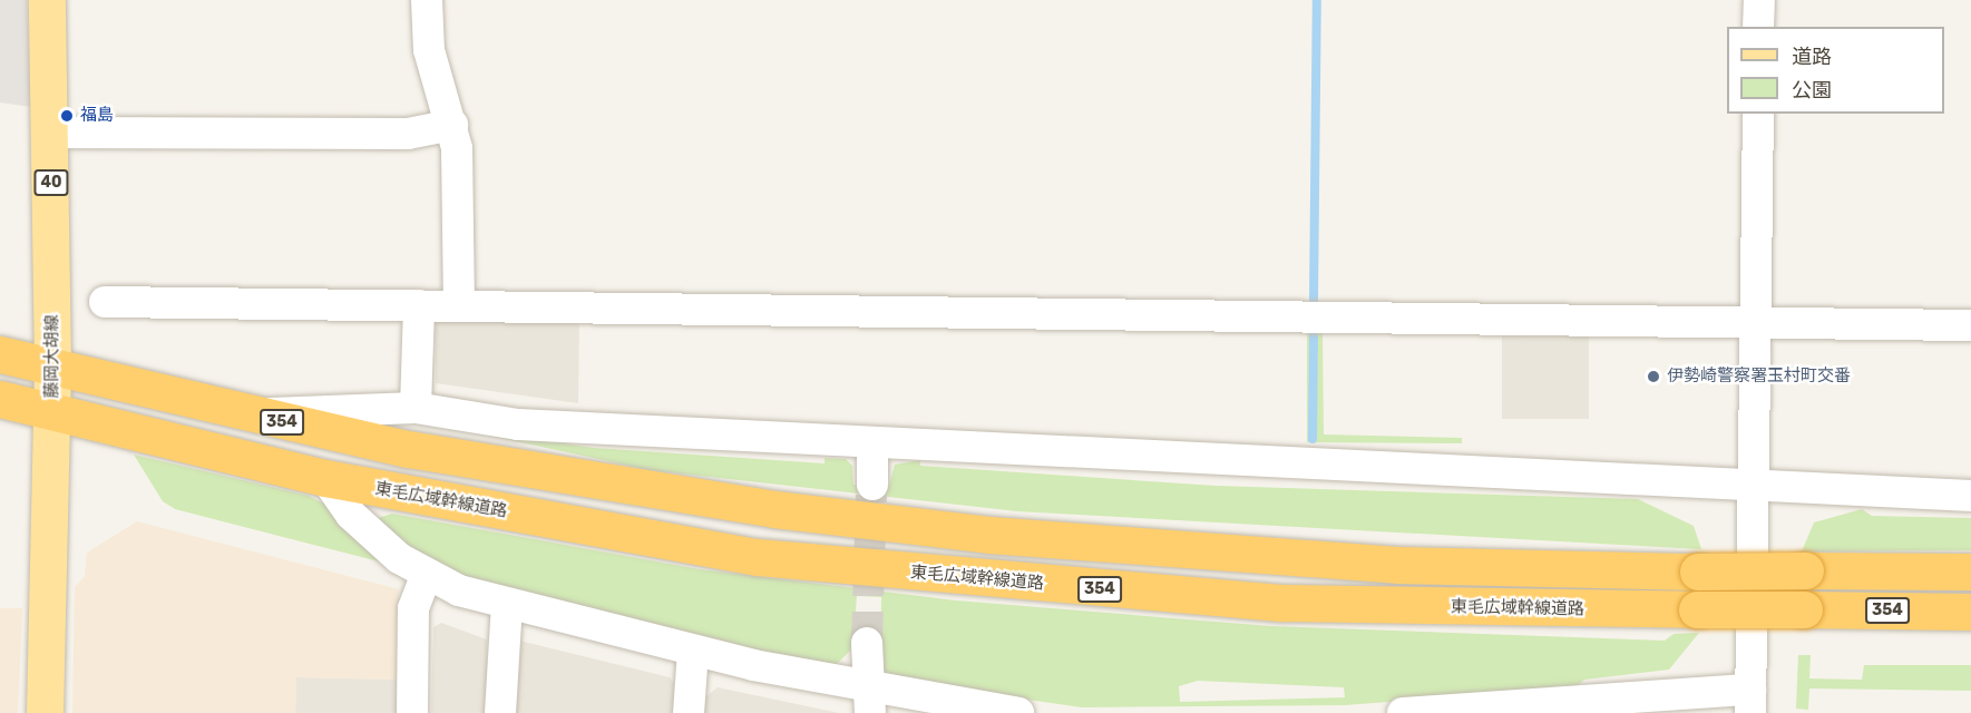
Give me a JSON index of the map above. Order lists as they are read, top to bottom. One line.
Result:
{"streets":{"highway":["354","東毛広域幹線道路"],"main road":["40","藤岡大胡線"]},"crossings":[["藤岡大胡線","354"],["藤岡大胡線","東毛広域幹線道路"]],"places":["福島","伊勢崎警察署玉村町交番"],"legend":["道路","公園"]}
